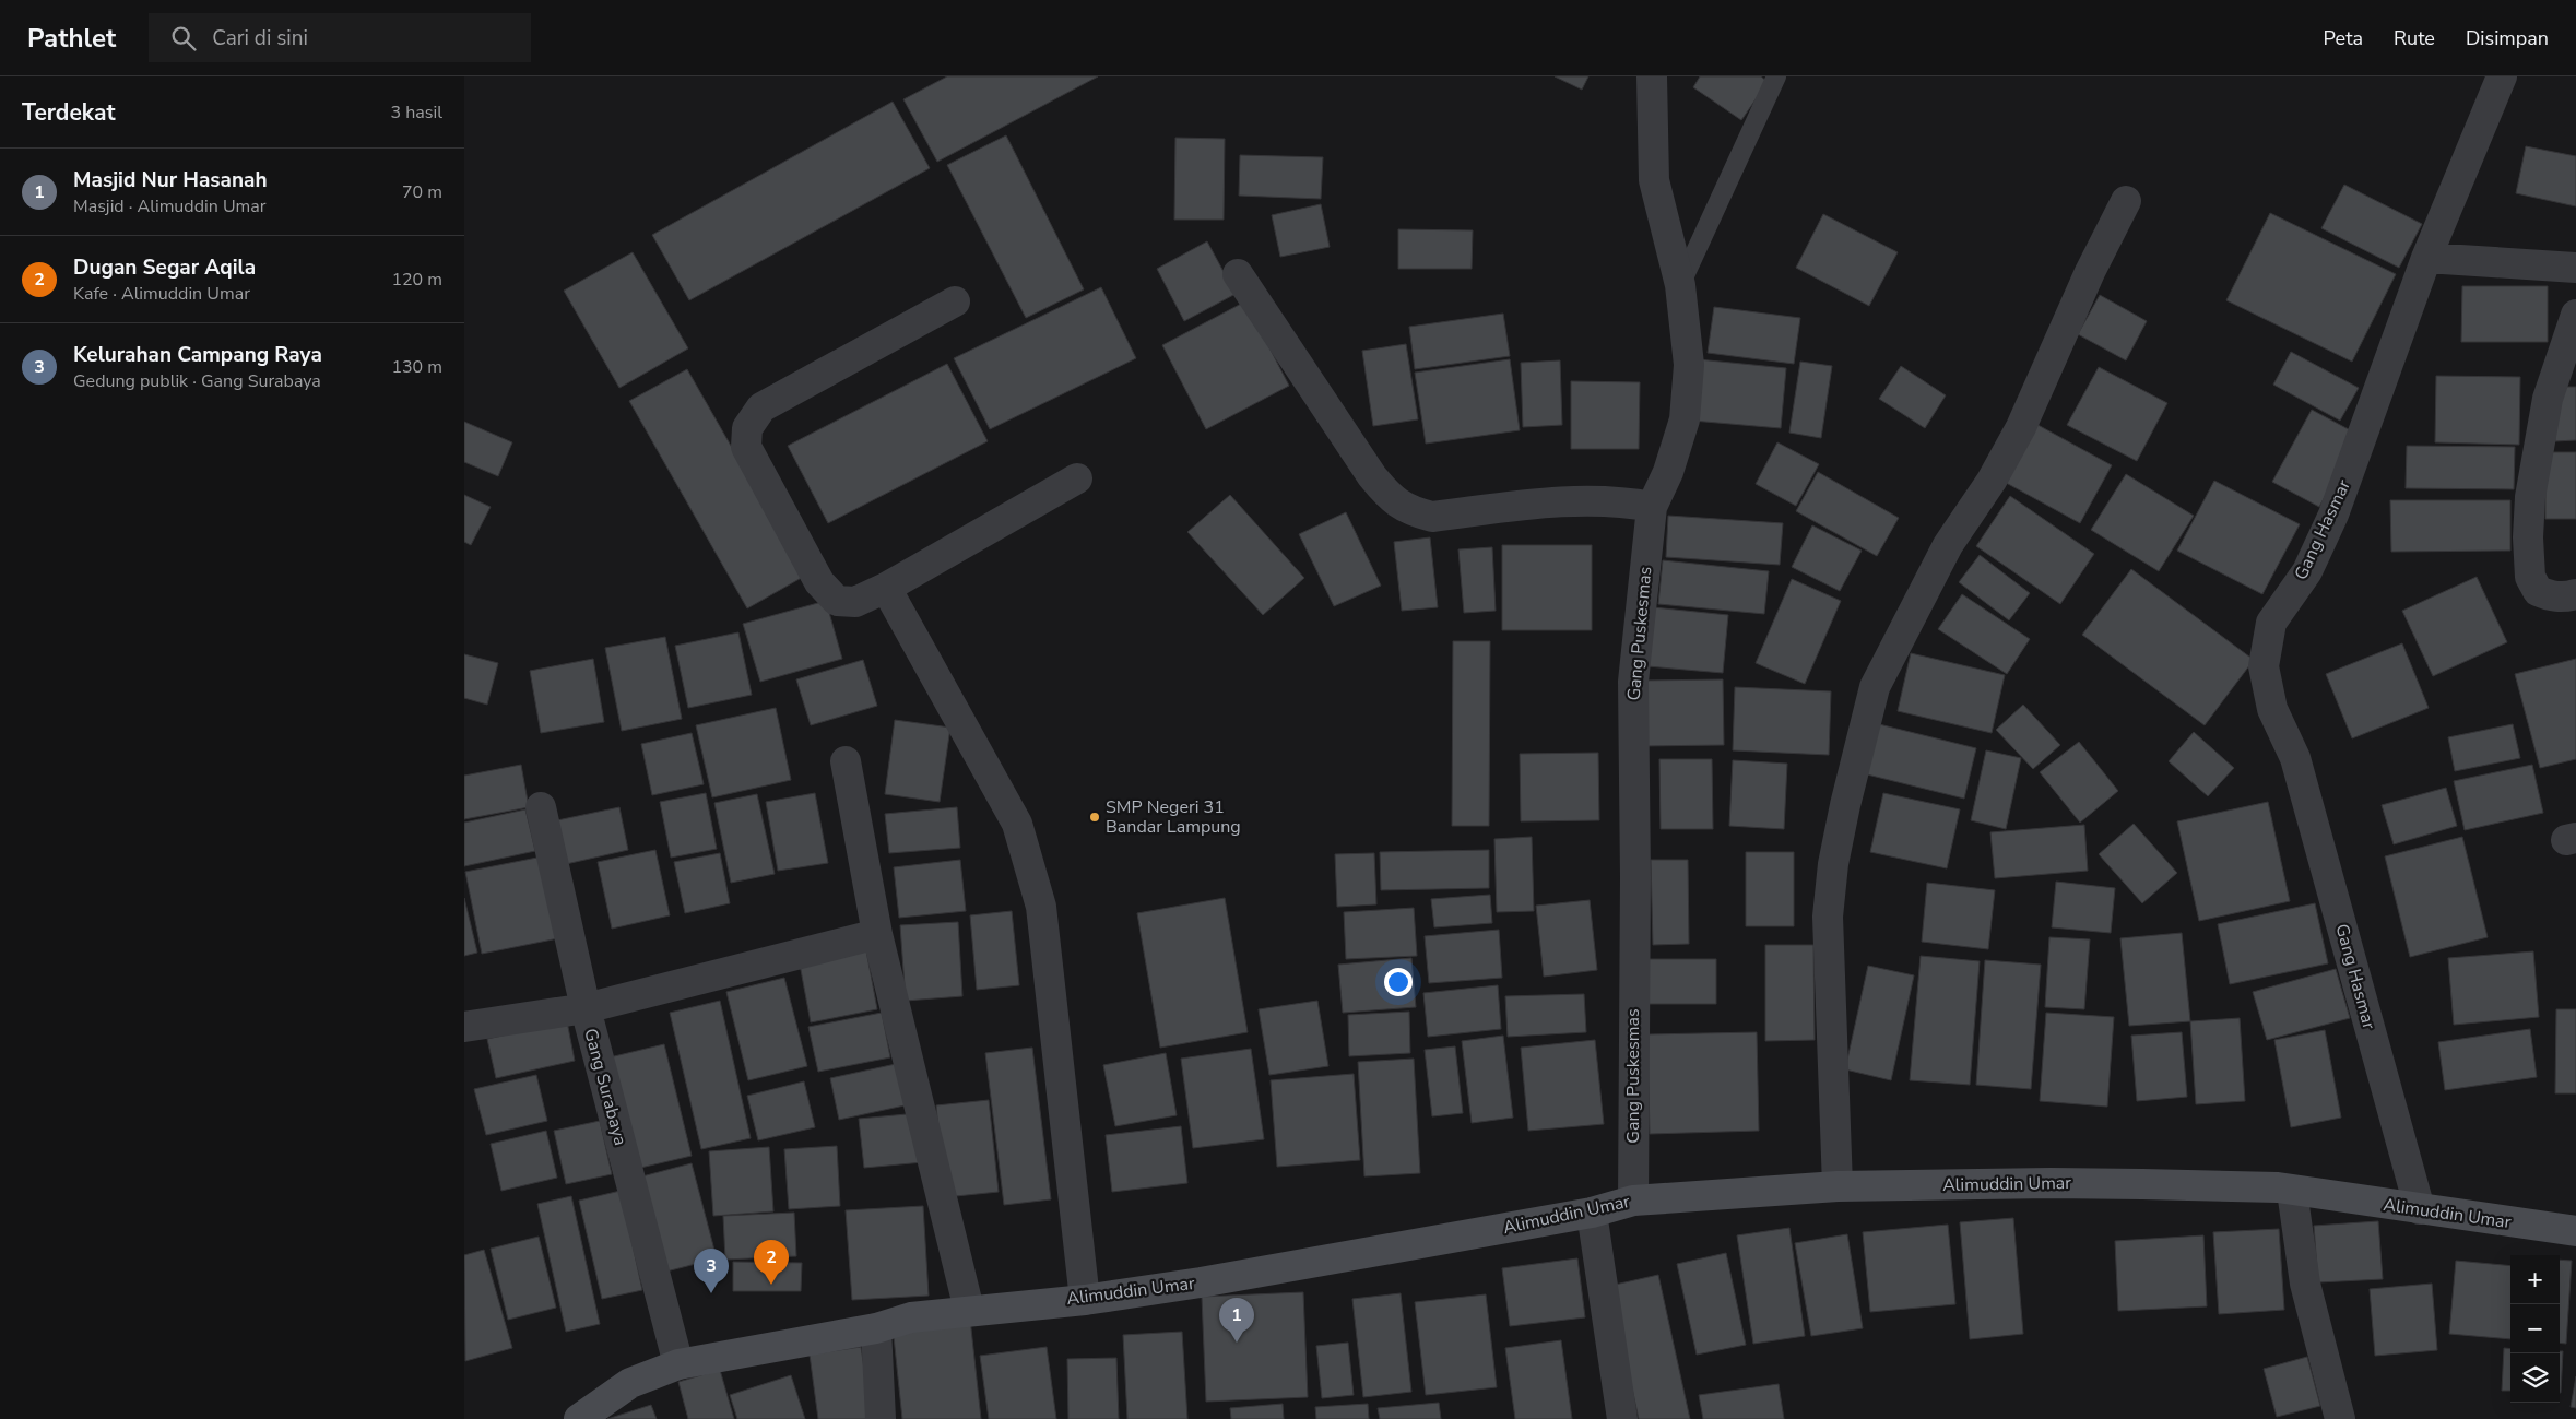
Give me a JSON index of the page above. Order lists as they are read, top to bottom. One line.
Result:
{"streets":{"street":["Gang Hasmar","Gang Puskesmas","Gang Surabaya","Alimuddin Umar"]},"crossings":[["Gang Hasmar","Alimuddin Umar"],["Gang Puskesmas","Alimuddin Umar"],["Gang Surabaya","Alimuddin Umar"]],"places":["SMP Negeri 31 Bandar Lampung"],"page":{"header":"Pathlet","search":"Cari di sini","nav":["Peta","Rute","Disimpan"],"heading":["Terdekat","3 hasil"],"list":[{"mark":"1","name":"Masjid Nur Hasanah","note":"Masjid · Alimuddin Umar","value":"70 m"},{"mark":"2","name":"Dugan Segar Aqila","note":"Kafe · Alimuddin Umar","value":"120 m"},{"mark":"3","name":"Kelurahan Campang Raya","note":"Gedung publik · Gang Surabaya","value":"130 m"}],"pins":["2","3","1"],"map_buttons":["+","−"]}}
